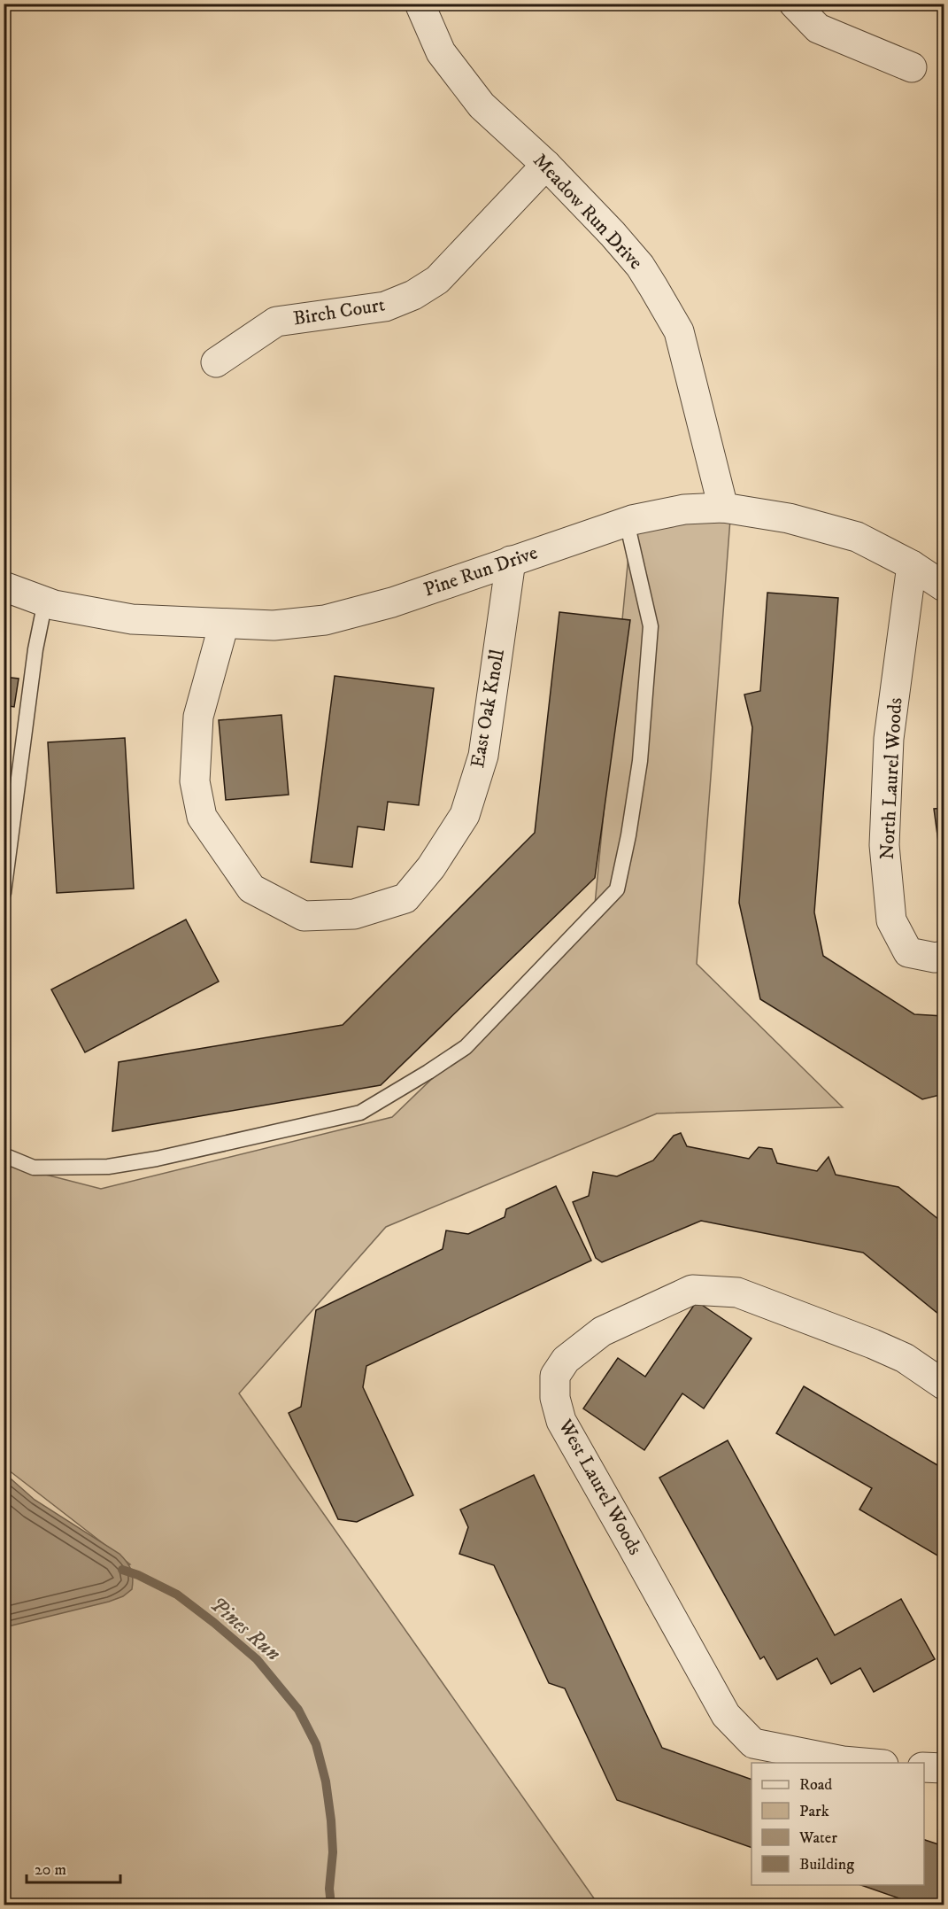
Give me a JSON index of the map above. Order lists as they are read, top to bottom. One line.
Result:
{"streets":{"street":["Meadow Run Drive","Birch Court","Pine Run Drive","East Oak Knoll","North Laurel Woods","West Laurel Woods"]},"crossings":[["Meadow Run Drive","Birch Court"],["Meadow Run Drive","Pine Run Drive"],["Pine Run Drive","East Oak Knoll"],["Pine Run Drive","North Laurel Woods"]],"water":["Pines Run"],"legend":["Road","Park","Water","Building"],"scale_bar":"20 m"}
